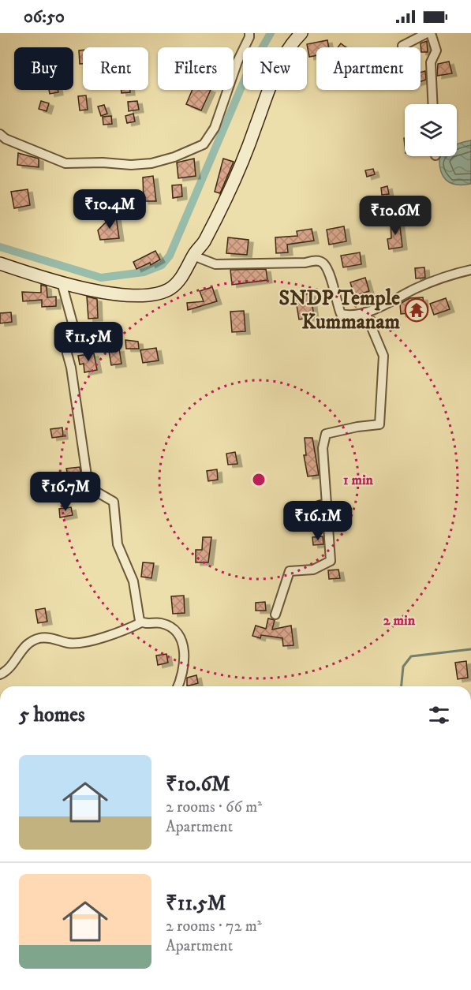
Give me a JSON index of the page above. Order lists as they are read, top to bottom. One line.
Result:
{"places":{"temple":["SNDP Temple Kummanam"]},"page":{"status":"06:50","chip":["Buy","Rent","Filters","New","Apartment"],"price":["₹10.4M","₹10.6M","₹11.5M","₹16.7M","₹16.1M"],"heading":"5 homes","list":[{"name":"₹10.6M","note":"2 rooms · 66 m² · Apartment"},{"name":"₹11.5M","note":"2 rooms · 72 m² · Apartment"}]},"rings":["1 min","2 min"]}
